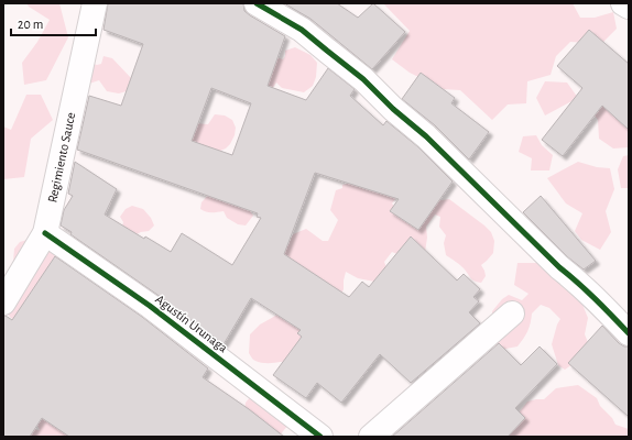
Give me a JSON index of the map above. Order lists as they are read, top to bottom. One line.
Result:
{"streets":{"street":["Regimiento Sauce","Agustín Urunaga"]},"crossings":[["Regimiento Sauce","Agustín Urunaga"]],"scale_bar":"20 m"}
